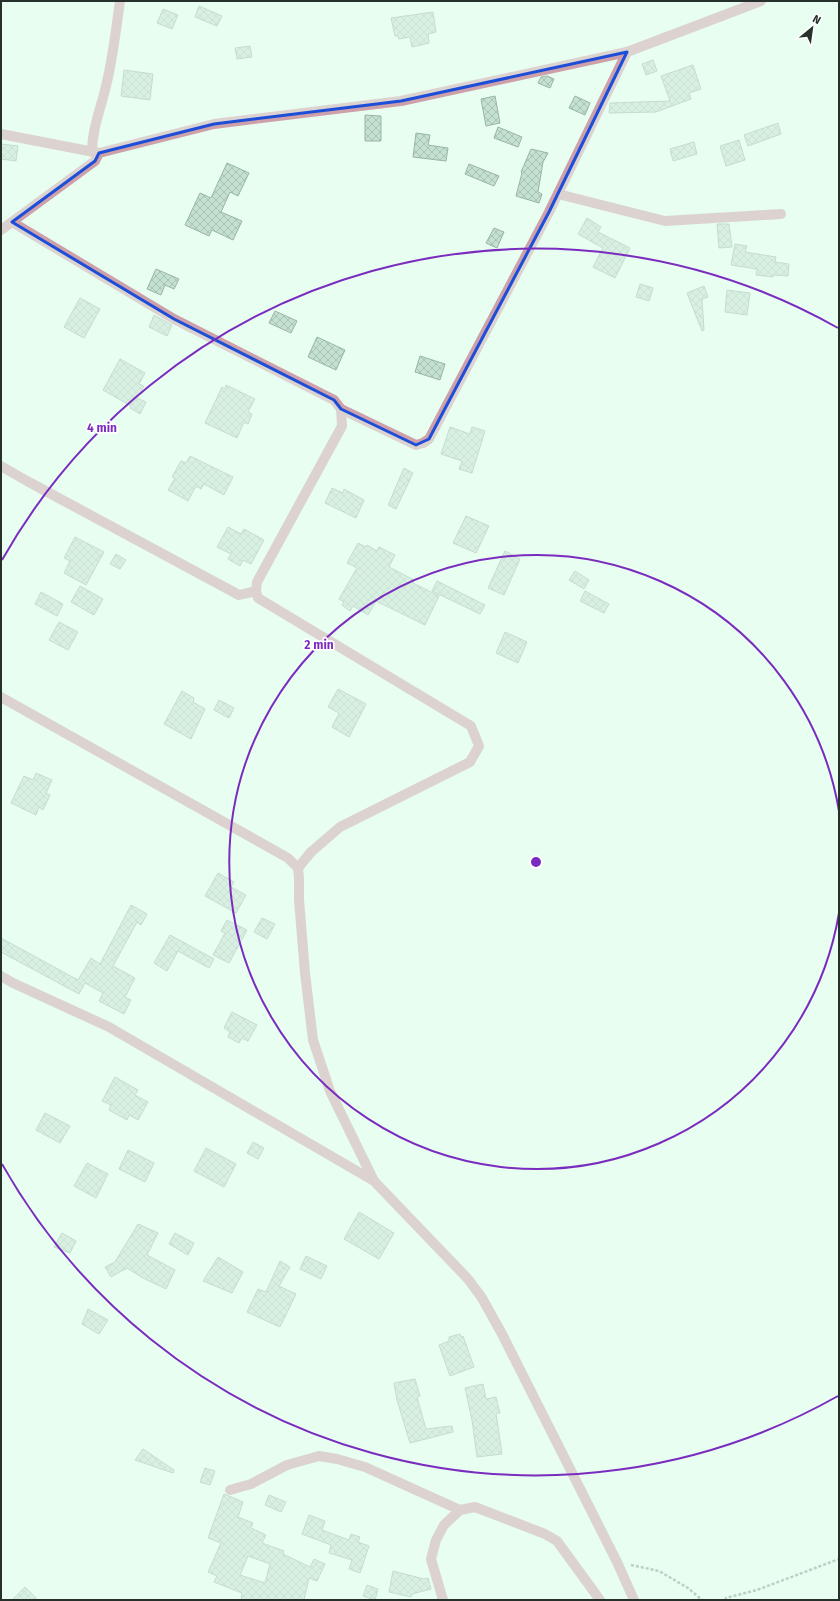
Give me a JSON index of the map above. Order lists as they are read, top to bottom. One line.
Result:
{"north":"top right","rings":["4 min","2 min"]}
